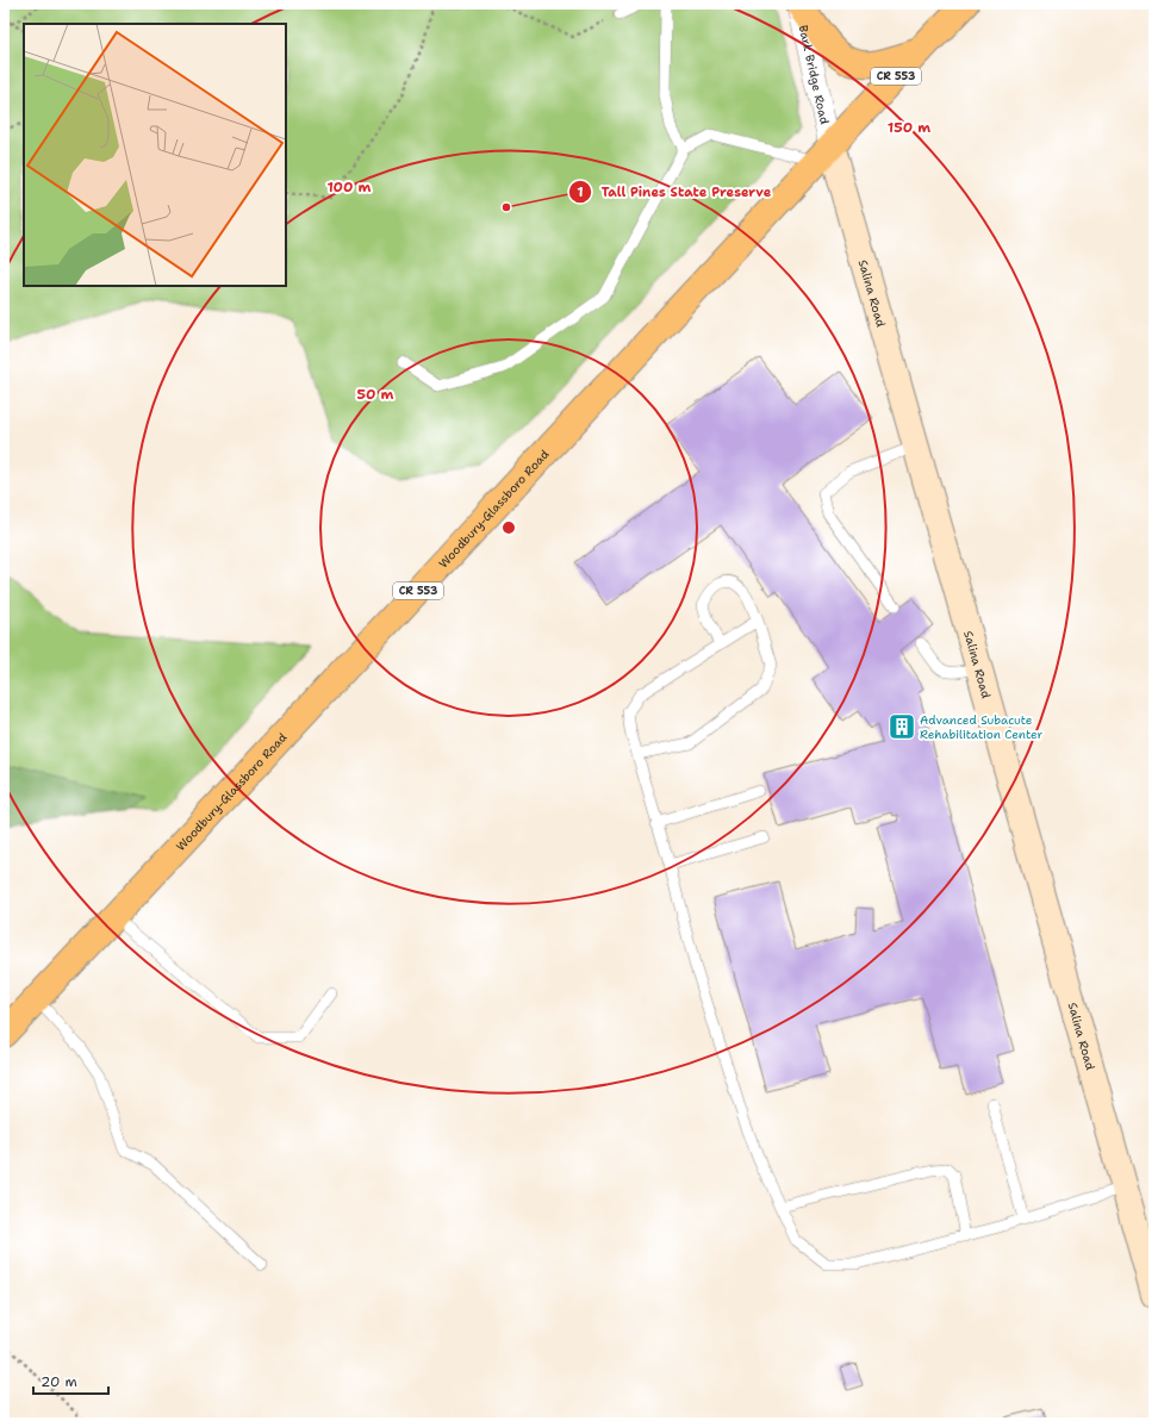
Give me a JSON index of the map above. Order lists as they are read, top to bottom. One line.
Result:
{"streets":{"main road":["CR 553","Woodbury-Glassboro Road"],"street":["Bark Bridge Road","Salina Road"]},"crossings":[["Bark Bridge Road","Salina Road"],["Bark Bridge Road","Woodbury-Glassboro Road"],["Salina Road","Woodbury-Glassboro Road"]],"places":{"other":["Tall Pines State Preserve"],"building":["Advanced Subacute Rehabilitation Center"]},"scale_bar":"20 m","rings":["150 m","100 m","50 m"]}
